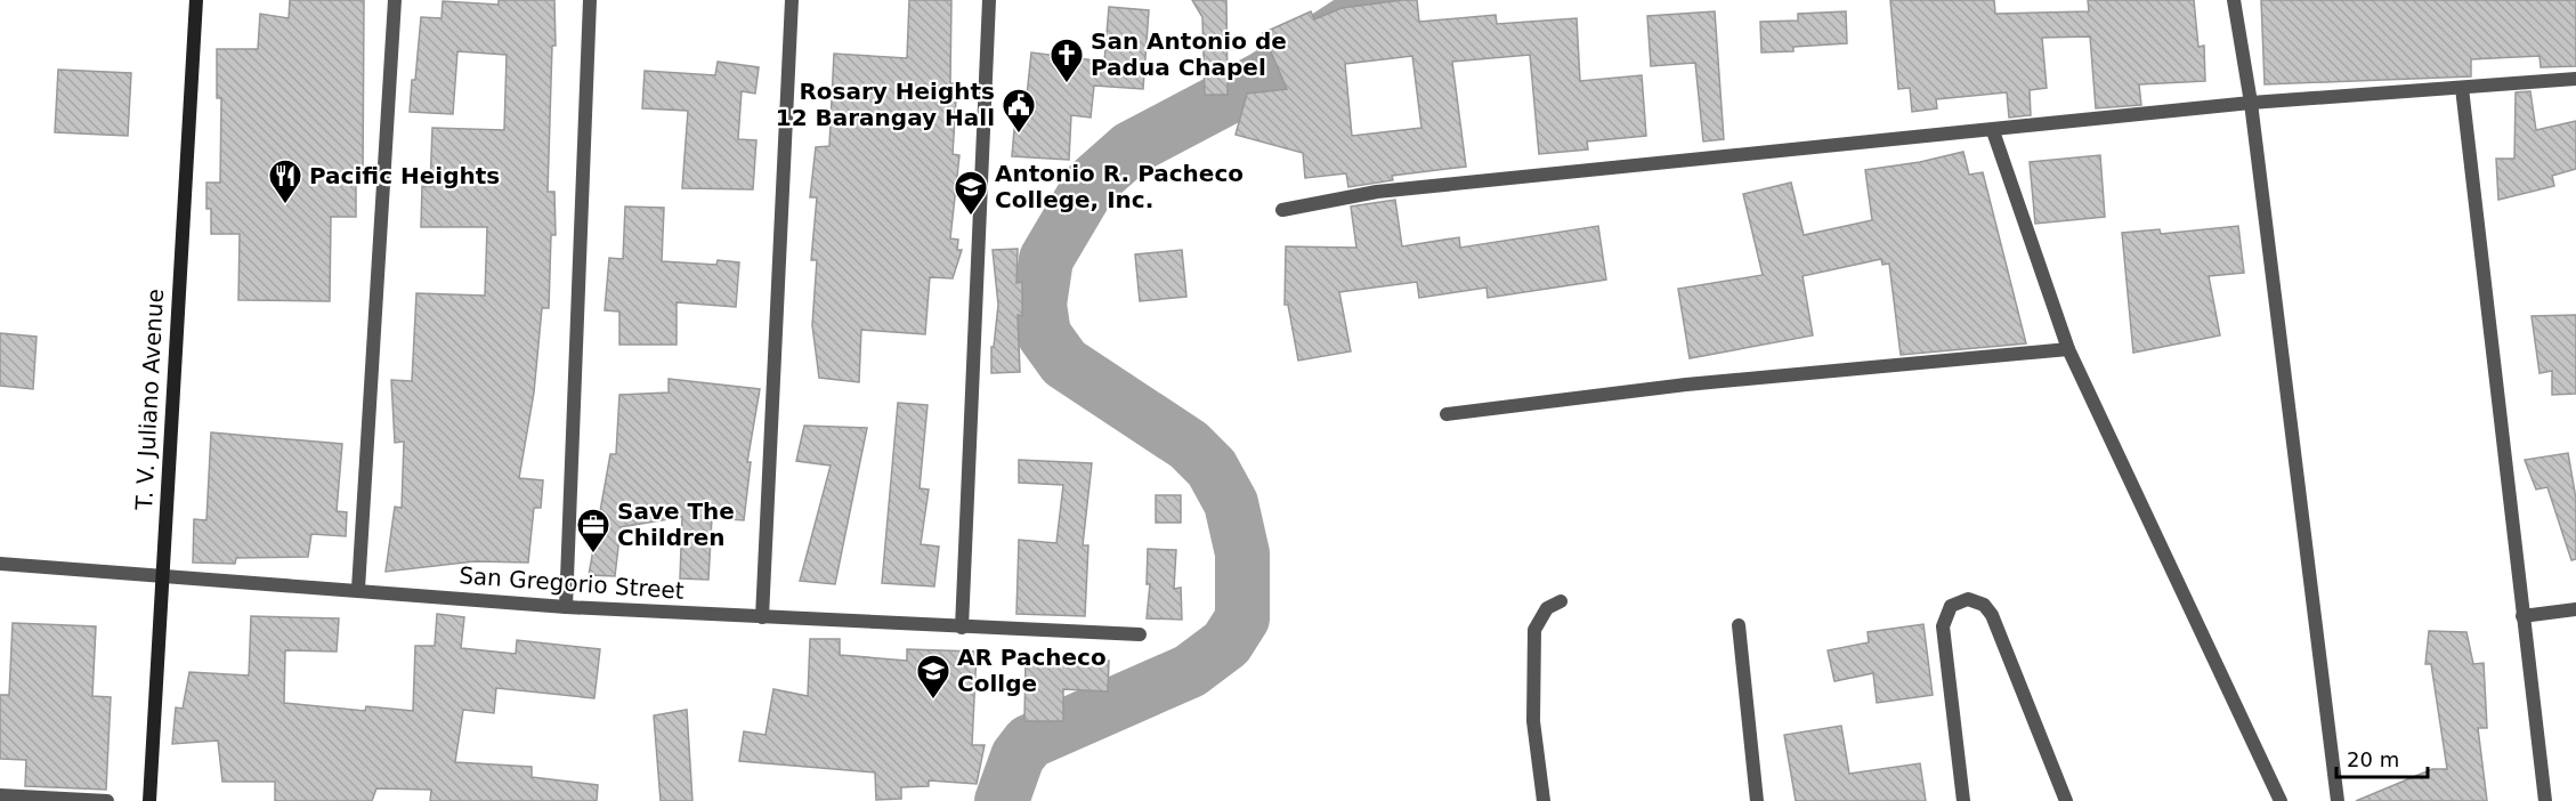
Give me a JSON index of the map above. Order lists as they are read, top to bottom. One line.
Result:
{"streets":{"main road":["T. V. Juliano Avenue"],"street":["San Gregorio Street"]},"crossings":[["T. V. Juliano Avenue","San Gregorio Street"]],"places":{"church":["San Antonio de Padua Chapel"],"public building":["Rosary Heights 12 Barangay Hall"],"restaurant":["Pacific Heights"],"school or university":["Antonio R. Pacheco College, Inc.","AR Pacheco Collge"],"office":["Save The Children"]},"scale_bar":"20 m"}
